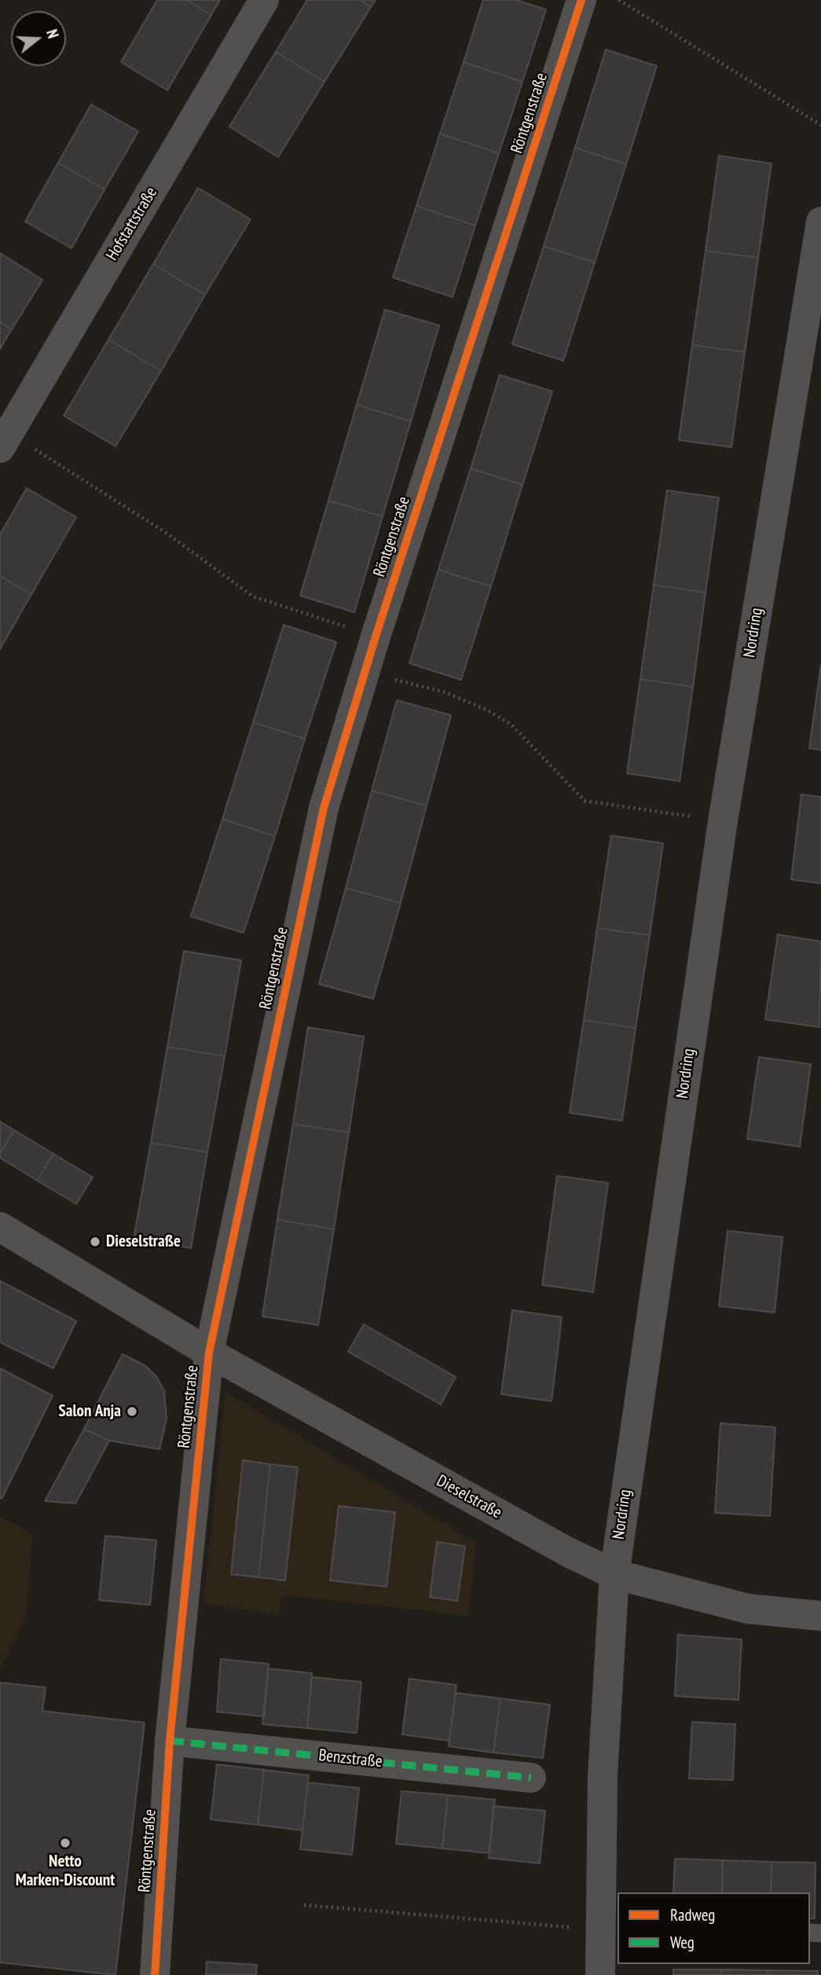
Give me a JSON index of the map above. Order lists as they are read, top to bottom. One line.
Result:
{"streets":{"street":["Röntgenstraße","Hofstattstraße","Nordring","Dieselstraße","Benzstraße"]},"crossings":[["Röntgenstraße","Dieselstraße"],["Röntgenstraße","Benzstraße"],["Nordring","Dieselstraße"]],"places":["Dieselstraße","Salon Anja","Netto Marken-Discount"],"legend":["Radweg","Weg"],"north":"right"}
